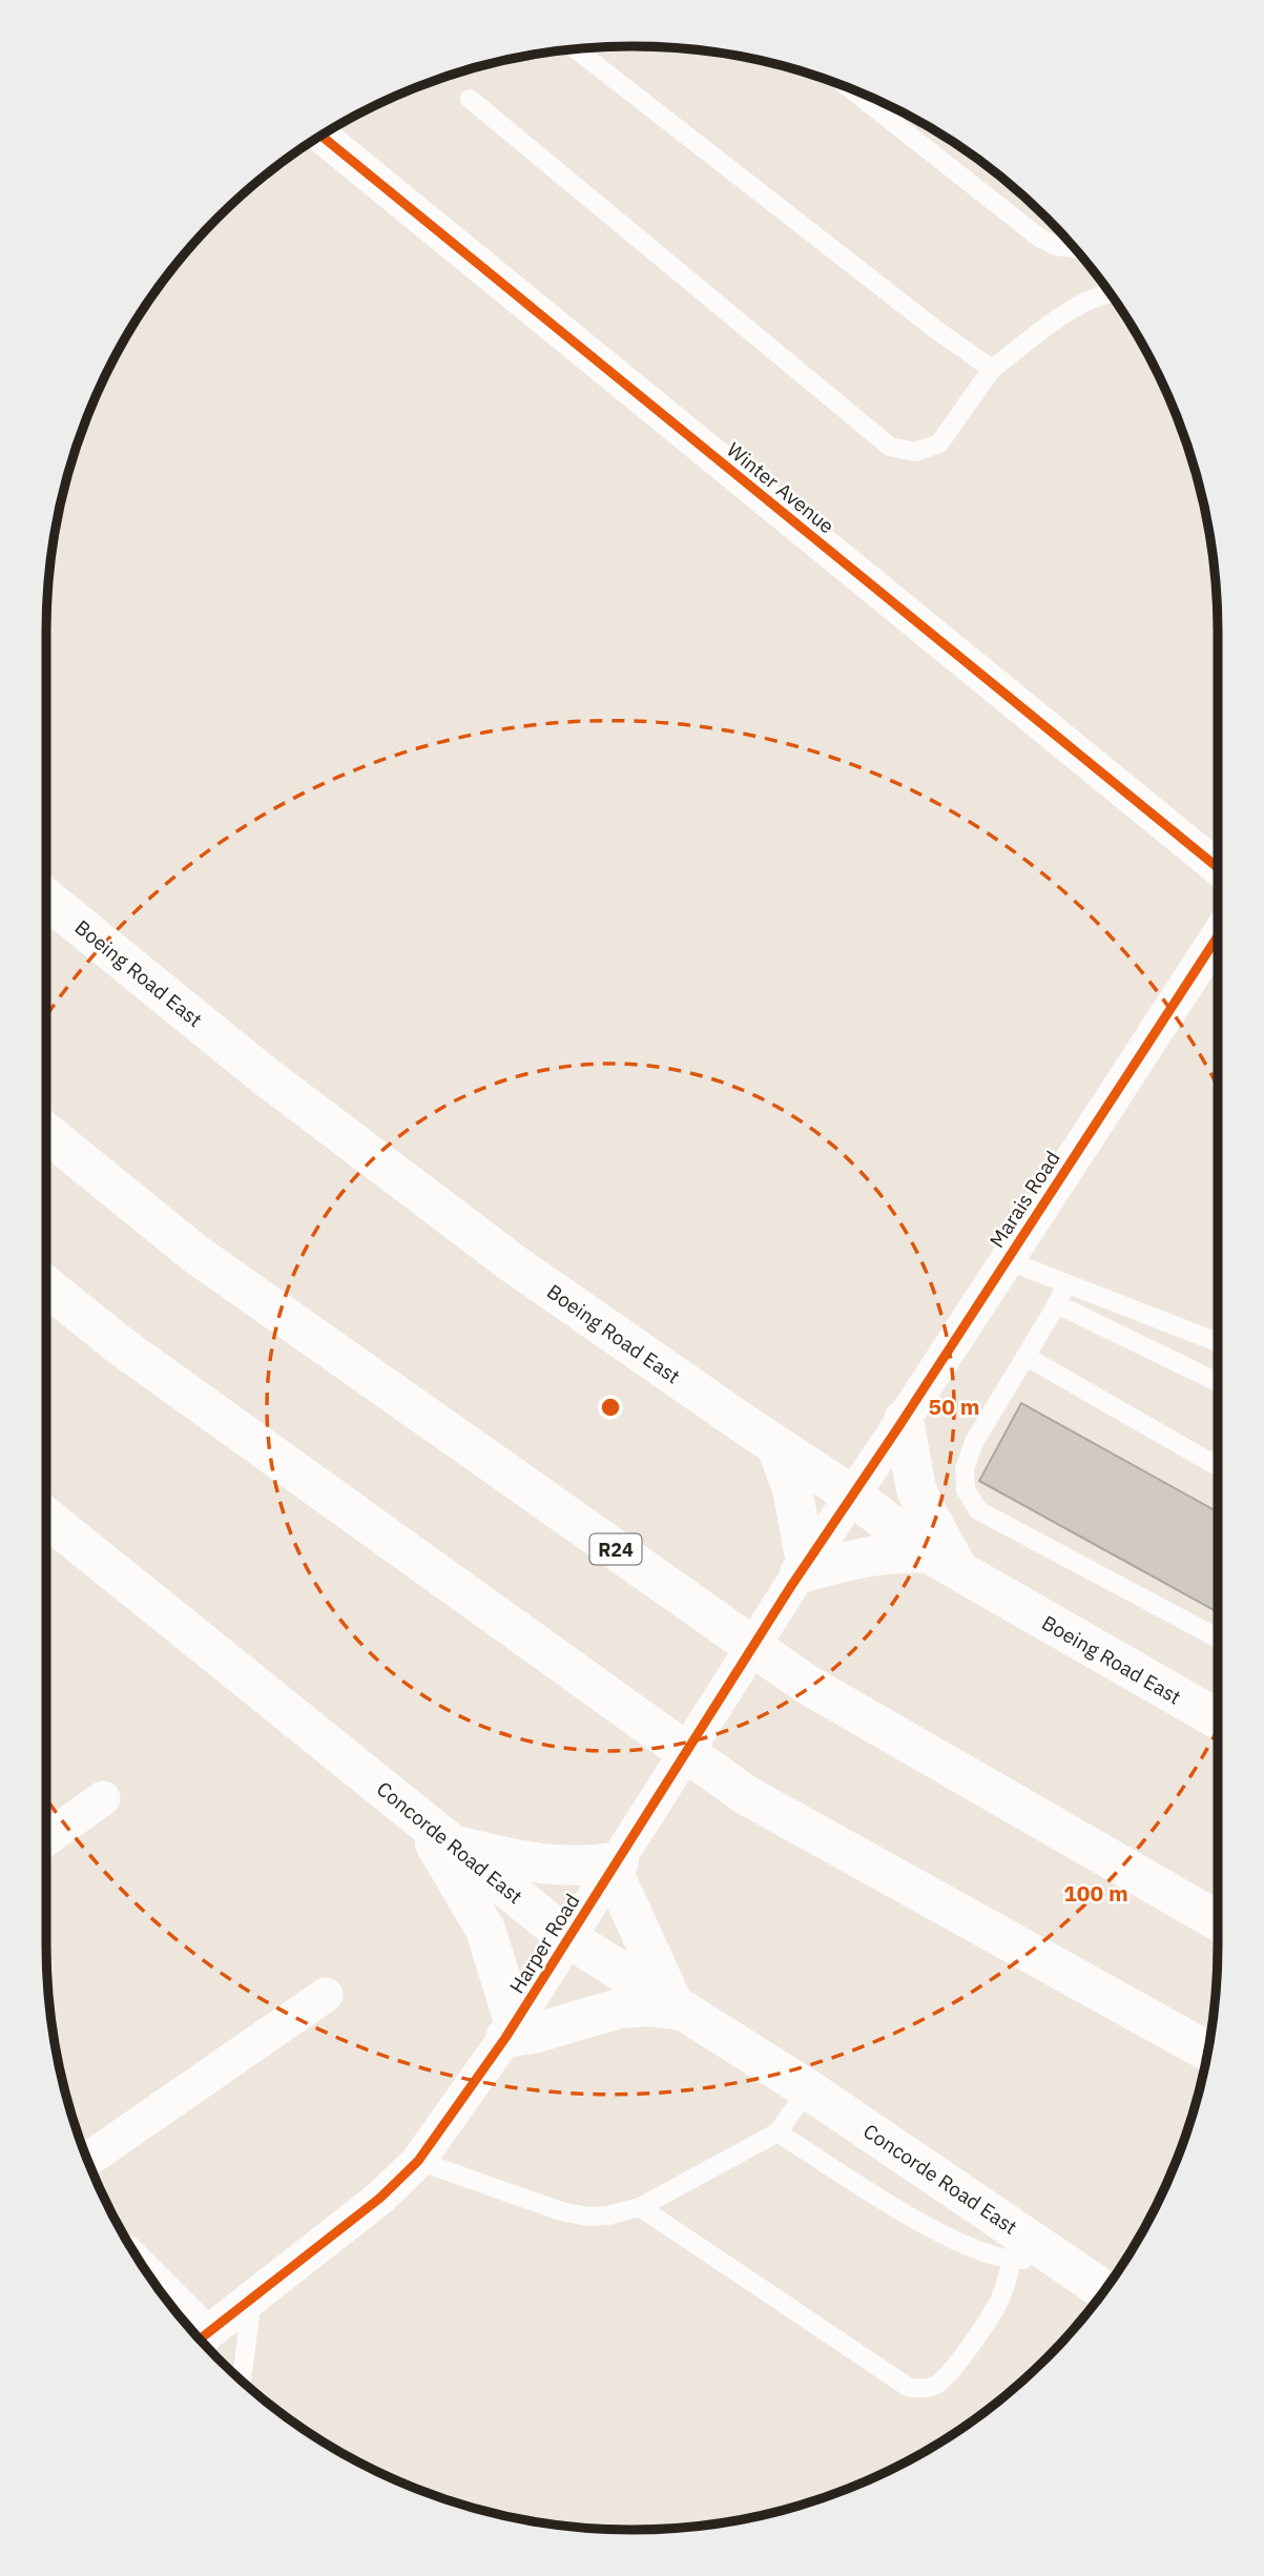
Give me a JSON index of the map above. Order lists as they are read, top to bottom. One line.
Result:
{"streets":{"main road":["Boeing Road East","R24","Concorde Road East"],"street":["Winter Avenue","Marais Road","Harper Road"]},"crossings":[["Boeing Road East","Marais Road"],["Boeing Road East","Harper Road"],["Marais Road","Harper Road"],["Concorde Road East","Harper Road"]],"rings":["50 m","100 m"]}
